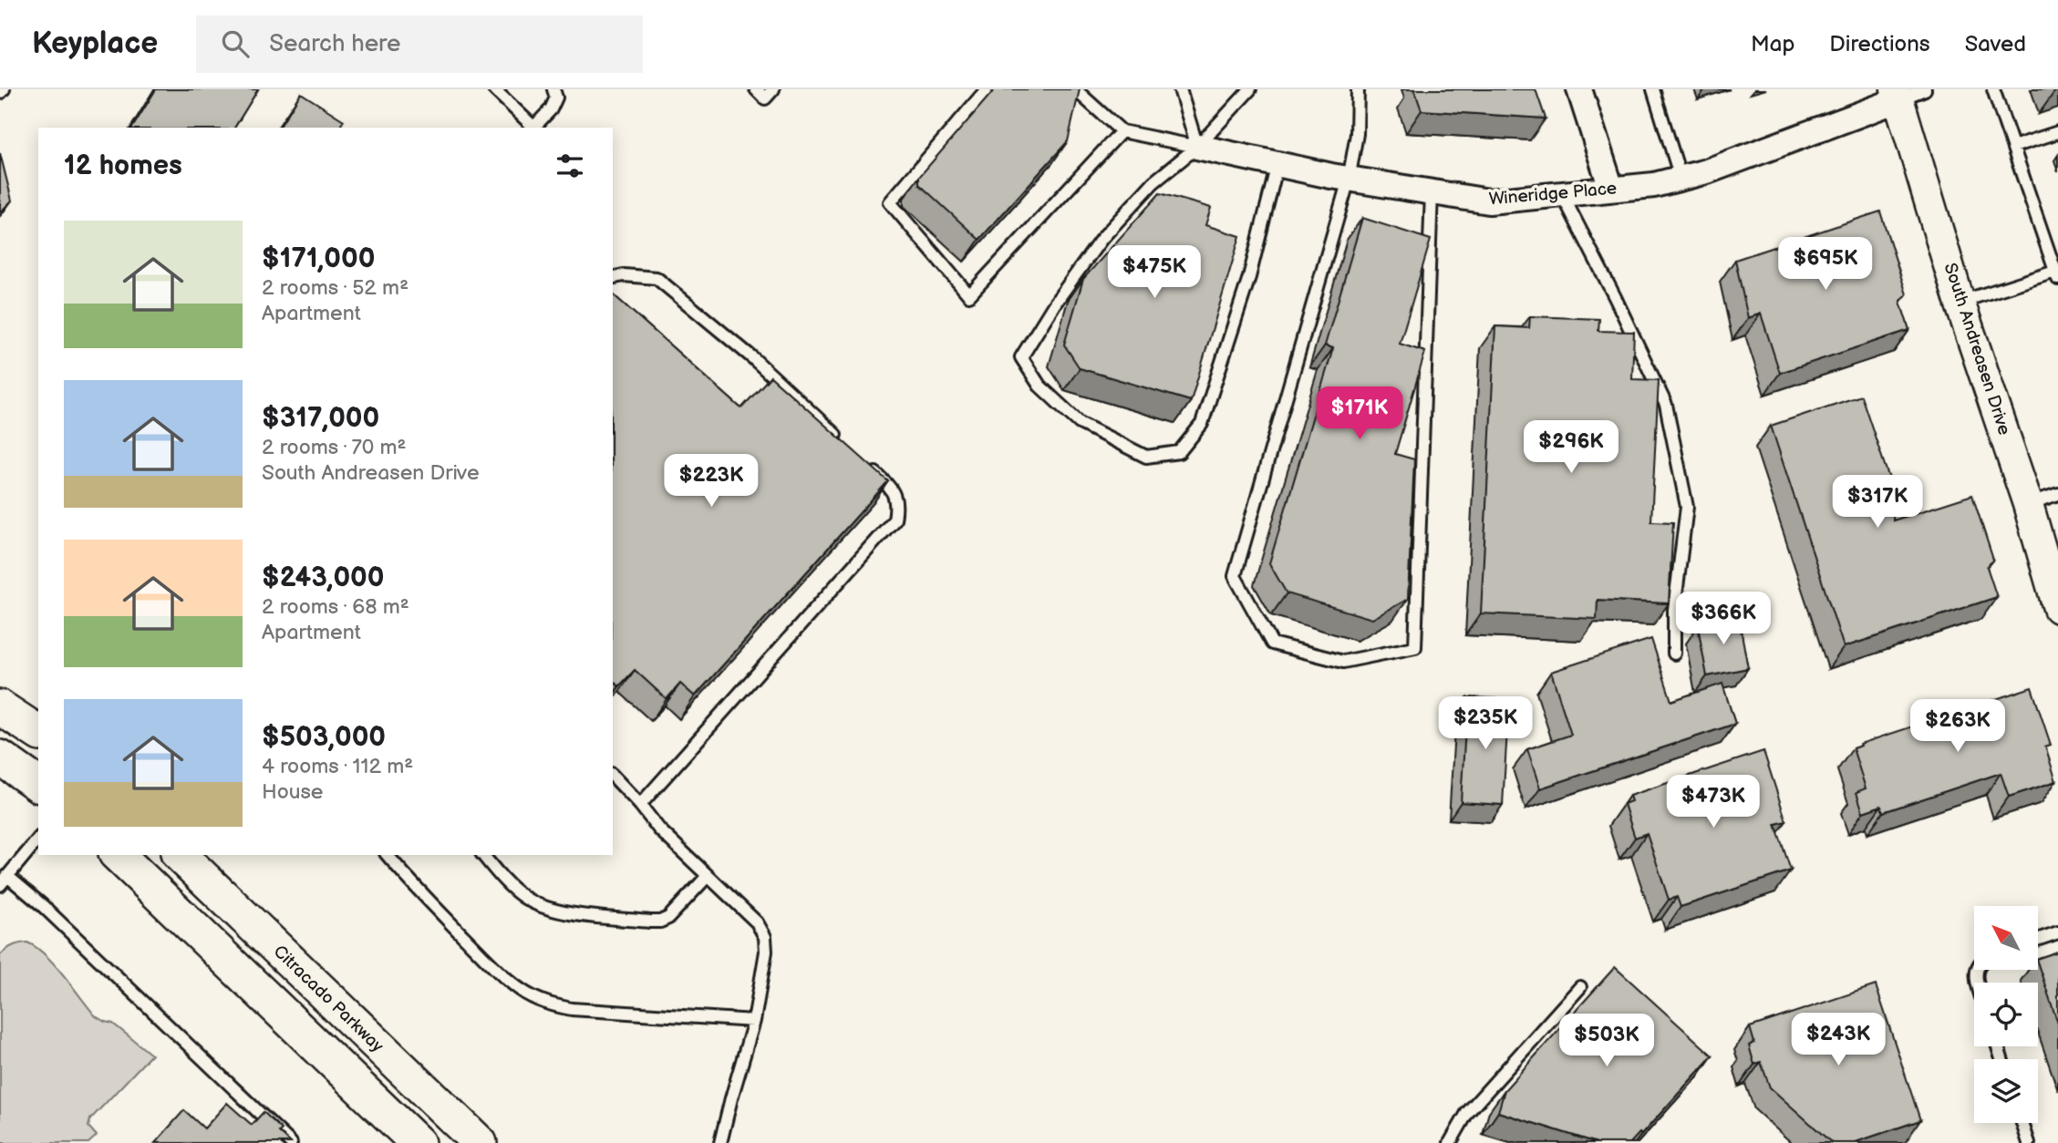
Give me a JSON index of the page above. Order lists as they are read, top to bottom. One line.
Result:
{"streets":{"main road":["Citracado Parkway"],"street":["Wineridge Place","South Andreasen Drive"]},"crossings":[["Wineridge Place","South Andreasen Drive"]],"north":"top left","page":{"header":"Keyplace","search":"Search here","nav":["Map","Directions","Saved"],"heading":"12 homes","list":[{"name":"$171,000","note":"2 rooms · 52 m² · Apartment"},{"name":"$317,000","note":"2 rooms · 70 m² · South Andreasen Drive"},{"name":"$243,000","note":"2 rooms · 68 m² · Apartment"},{"name":"$503,000","note":"4 rooms · 112 m² · House"}],"price":["$695K","$475K","$171K","$296K","$223K","$317K","$366K","$235K","$263K","$473K","$243K","$503K"]}}
